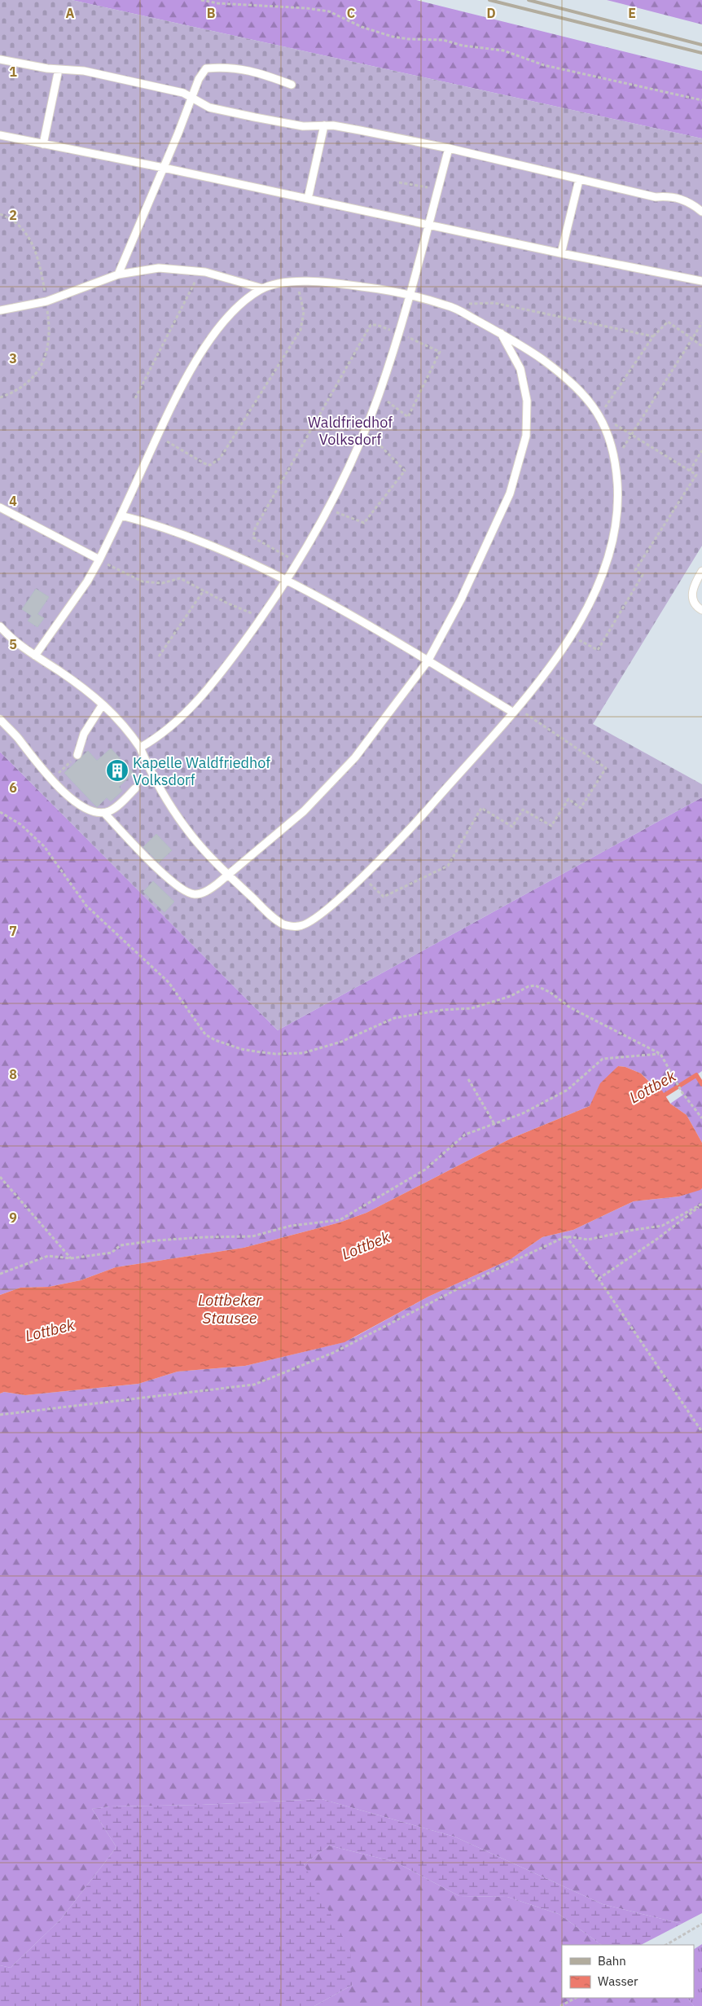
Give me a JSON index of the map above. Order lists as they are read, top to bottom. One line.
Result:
{"water":["Lottbek","Lottbeker Stausee"],"parks":["Waldfriedhof Volksdorf"],"places":{"building":["Kapelle Waldfriedhof Volksdorf"]},"legend":["Bahn","Wasser"],"grid":{"columns":["A","B","C","D","E"],"rows":["1","2","3","4","5","6","7","8","9"]}}
